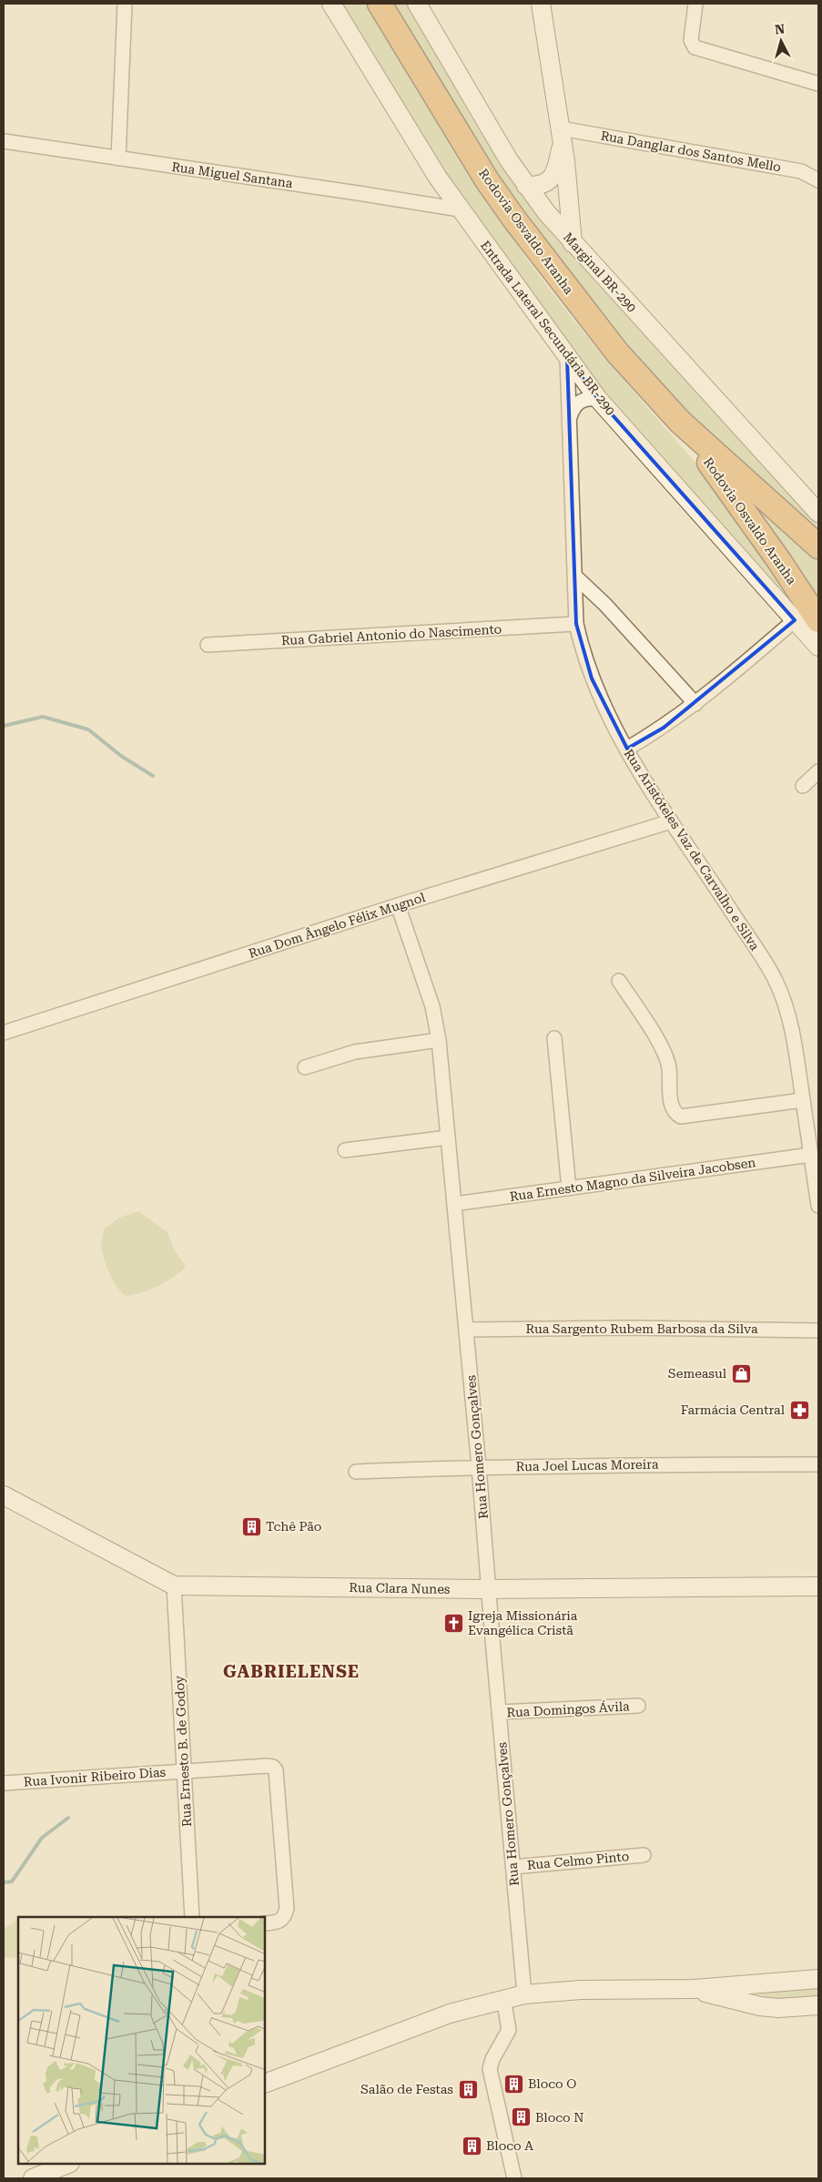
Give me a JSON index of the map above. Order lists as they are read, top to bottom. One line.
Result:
{"streets":{"highway":["Rodovia Osvaldo Aranha"],"main road":["Marginal BR-290","Entrada Lateral Secundária BR-290","Rua Clara Nunes"],"street":["Rua Danglar dos Santos Mello","Rua Miguel Santana","Rua Gabriel Antonio do Nascimento","Rua Aristóteles Vaz de Carvalho e Silva","Rua Dom Ângelo Félix Mugnol","Rua Ernesto Magno da Silveira Jacobsen","Rua Sargento Rubem Barbosa da Silva","Rua Homero Gonçalves","Rua Joel Lucas Moreira","Rua Domingos Ávila","Rua Ernesto B. de Godoy","Rua Ivonir Ribeiro Dias","Rua Celmo Pinto"]},"crossings":[["Rua Miguel Santana","Entrada Lateral Secundária BR-290"],["Entrada Lateral Secundária BR-290","Rua Aristóteles Vaz de Carvalho e Silva"],["Rua Gabriel Antonio do Nascimento","Rua Aristóteles Vaz de Carvalho e Silva"],["Rua Aristóteles Vaz de Carvalho e Silva","Rua Dom Ângelo Félix Mugnol"],["Rua Aristóteles Vaz de Carvalho e Silva","Rua Ernesto Magno da Silveira Jacobsen"],["Rua Dom Ângelo Félix Mugnol","Rua Homero Gonçalves"],["Rua Ernesto Magno da Silveira Jacobsen","Rua Homero Gonçalves"],["Rua Sargento Rubem Barbosa da Silva","Rua Homero Gonçalves"],["Rua Homero Gonçalves","Rua Joel Lucas Moreira"],["Rua Homero Gonçalves","Rua Clara Nunes"],["Rua Homero Gonçalves","Rua Domingos Ávila"],["Rua Homero Gonçalves","Rua Celmo Pinto"],["Rua Clara Nunes","Rua Ernesto B. de Godoy"],["Rua Ernesto B. de Godoy","Rua Ivonir Ribeiro Dias"]],"districts":["GABRIELENSE"],"places":{"shop":["Semeasul"],"pharmacy":["Farmácia Central"],"building":["Tchê Pão","Bloco O","Salão de Festas","Bloco N","Bloco A"],"church":["Igreja Missionária Evangélica Cristã"]},"north":"top"}
